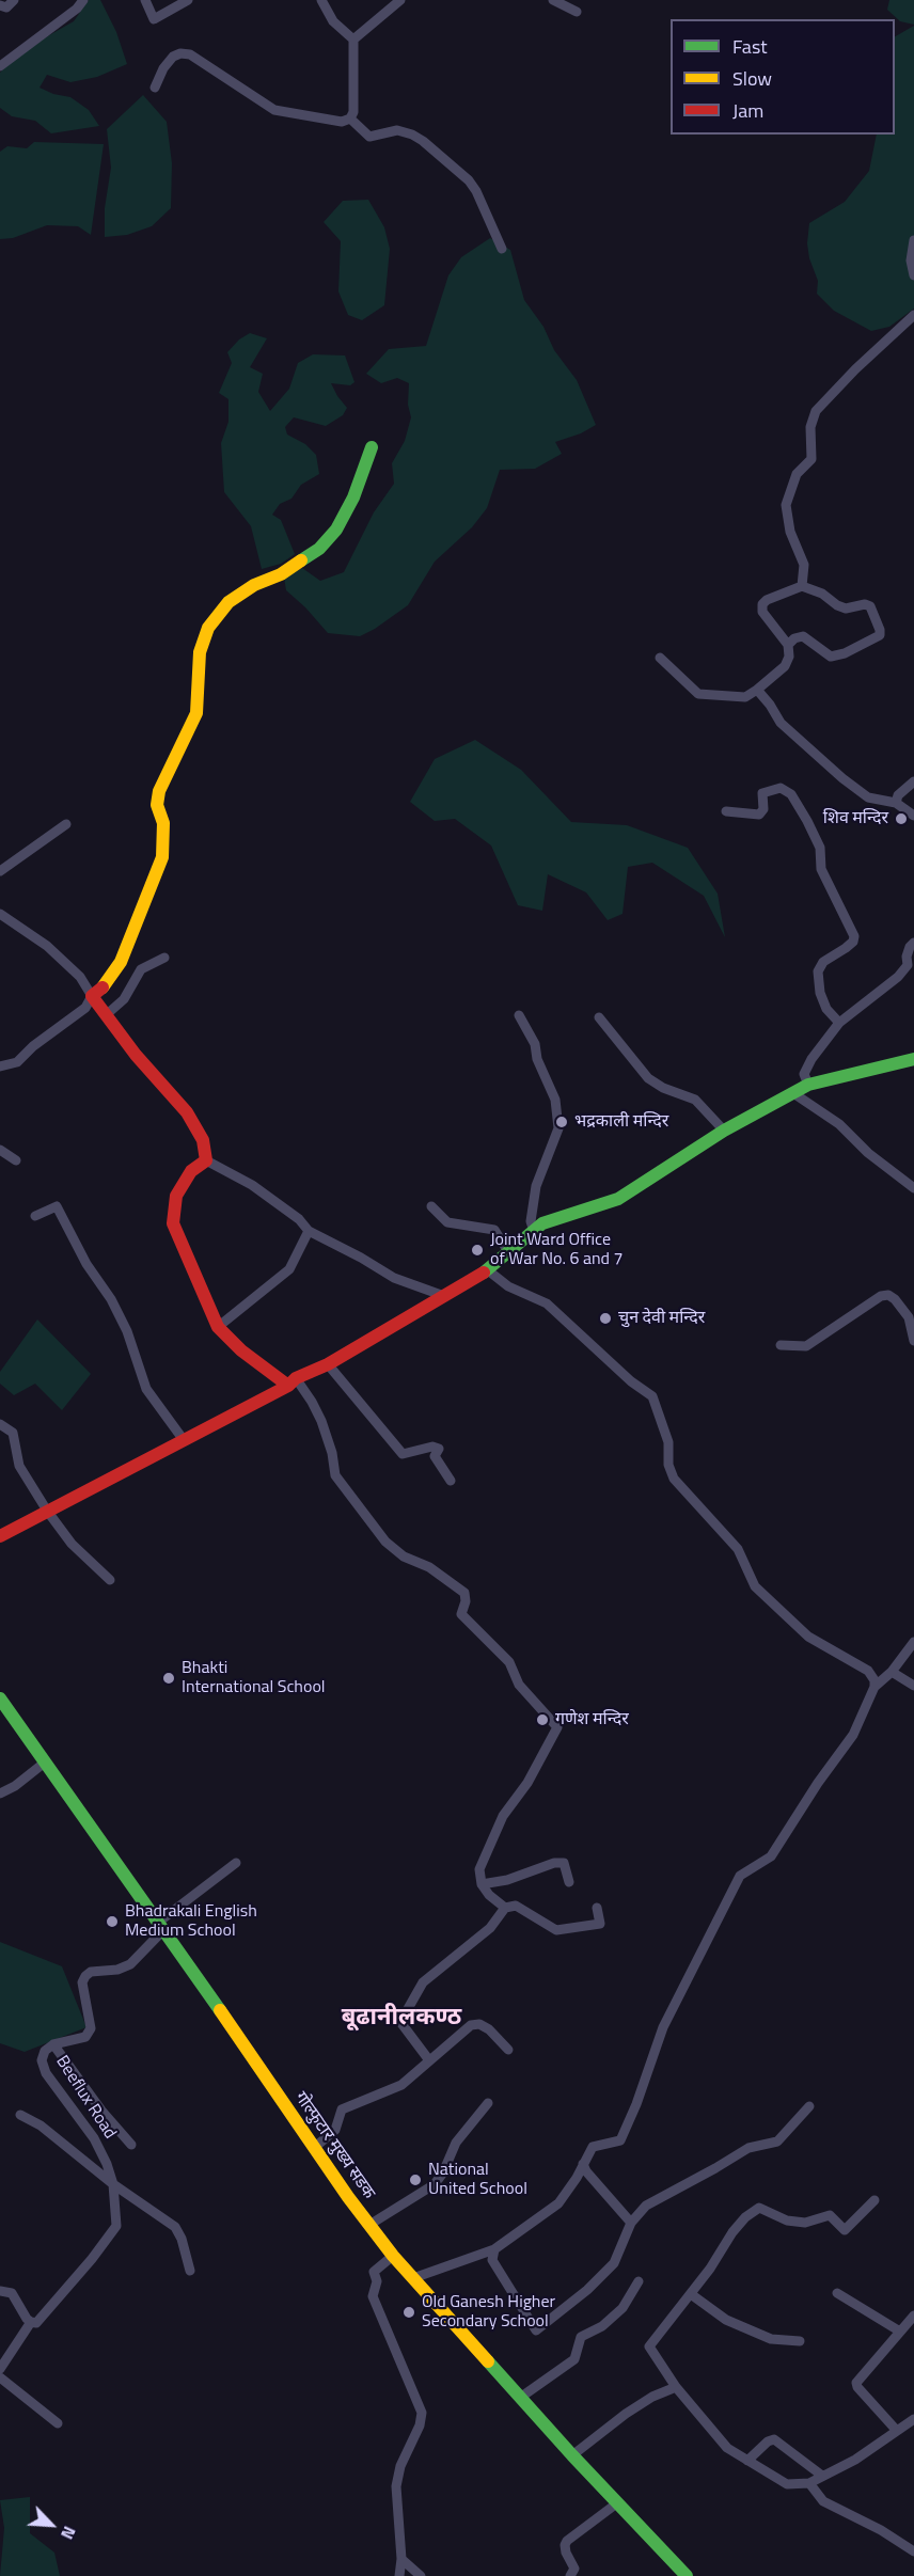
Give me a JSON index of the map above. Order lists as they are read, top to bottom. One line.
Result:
{"streets":{"street":["Beeflux Road","गोल्फुटार मुख्य सडक"]},"crossings":[["Beeflux Road","गोल्फुटार मुख्य सडक"]],"districts":["बूढानीलकण्ठ"],"places":["शिव मन्दिर","भद्रकाली मन्दिर","Joint Ward Office of War No. 6 and 7","चुन देवी मन्दिर","Bhakti International School","गणेश मन्दिर","Bhadrakali English Medium School","National United School","Old Ganesh Higher Secondary School"],"legend":["Fast","Slow","Jam"],"north":"bottom right"}
